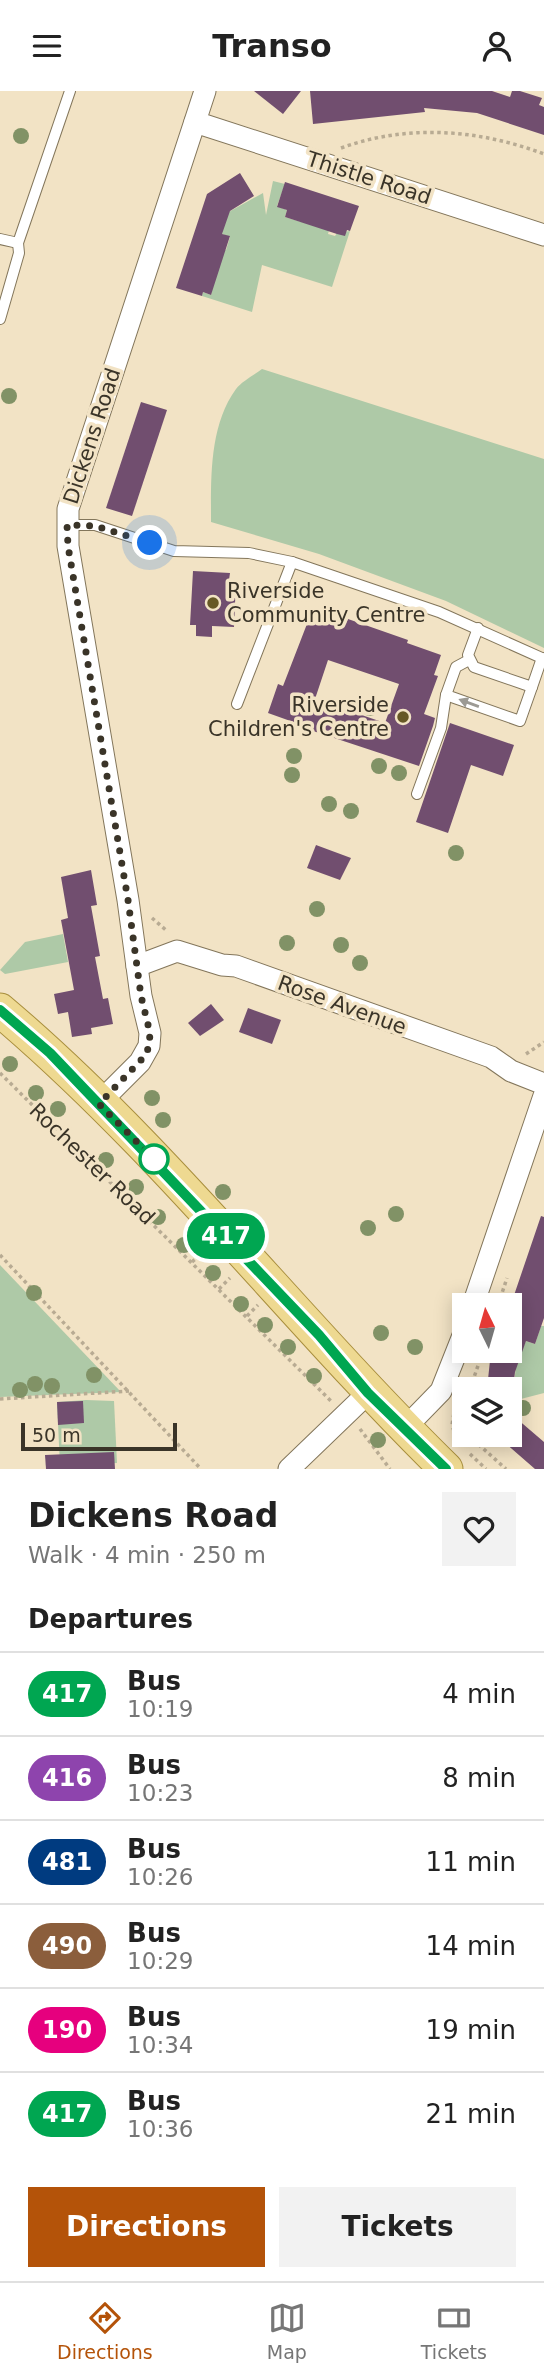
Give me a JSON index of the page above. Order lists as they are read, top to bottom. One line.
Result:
{"streets":{"street":["Thistle Road","Dickens Road","Rose Avenue"],"path":["Rochester Road"]},"crossings":[["Thistle Road","Dickens Road"],["Dickens Road","Rose Avenue"]],"places":["Riverside Community Centre","Riverside Children's Centre"],"lines":["bus line 417"],"scale_bar":"50 m","north":"top","page":{"header":"Transo","on_map":"417","scale":"50 m","heading":[["Dickens Road","Walk · 4 min · 250 m"],"Departures"],"list":[{"mark":"417","name":"Bus","note":"10:19","value":"4 min"},{"mark":"416","name":"Bus","note":"10:23","value":"8 min"},{"mark":"481","name":"Bus","note":"10:26","value":"11 min"},{"mark":"490","name":"Bus","note":"10:29","value":"14 min"},{"mark":"190","name":"Bus","note":"10:34","value":"19 min"},{"mark":"417","name":"Bus","note":"10:36","value":"21 min"}],"buttons":["Directions","Tickets"],"tabs":["Directions","Map","Tickets"]}}
